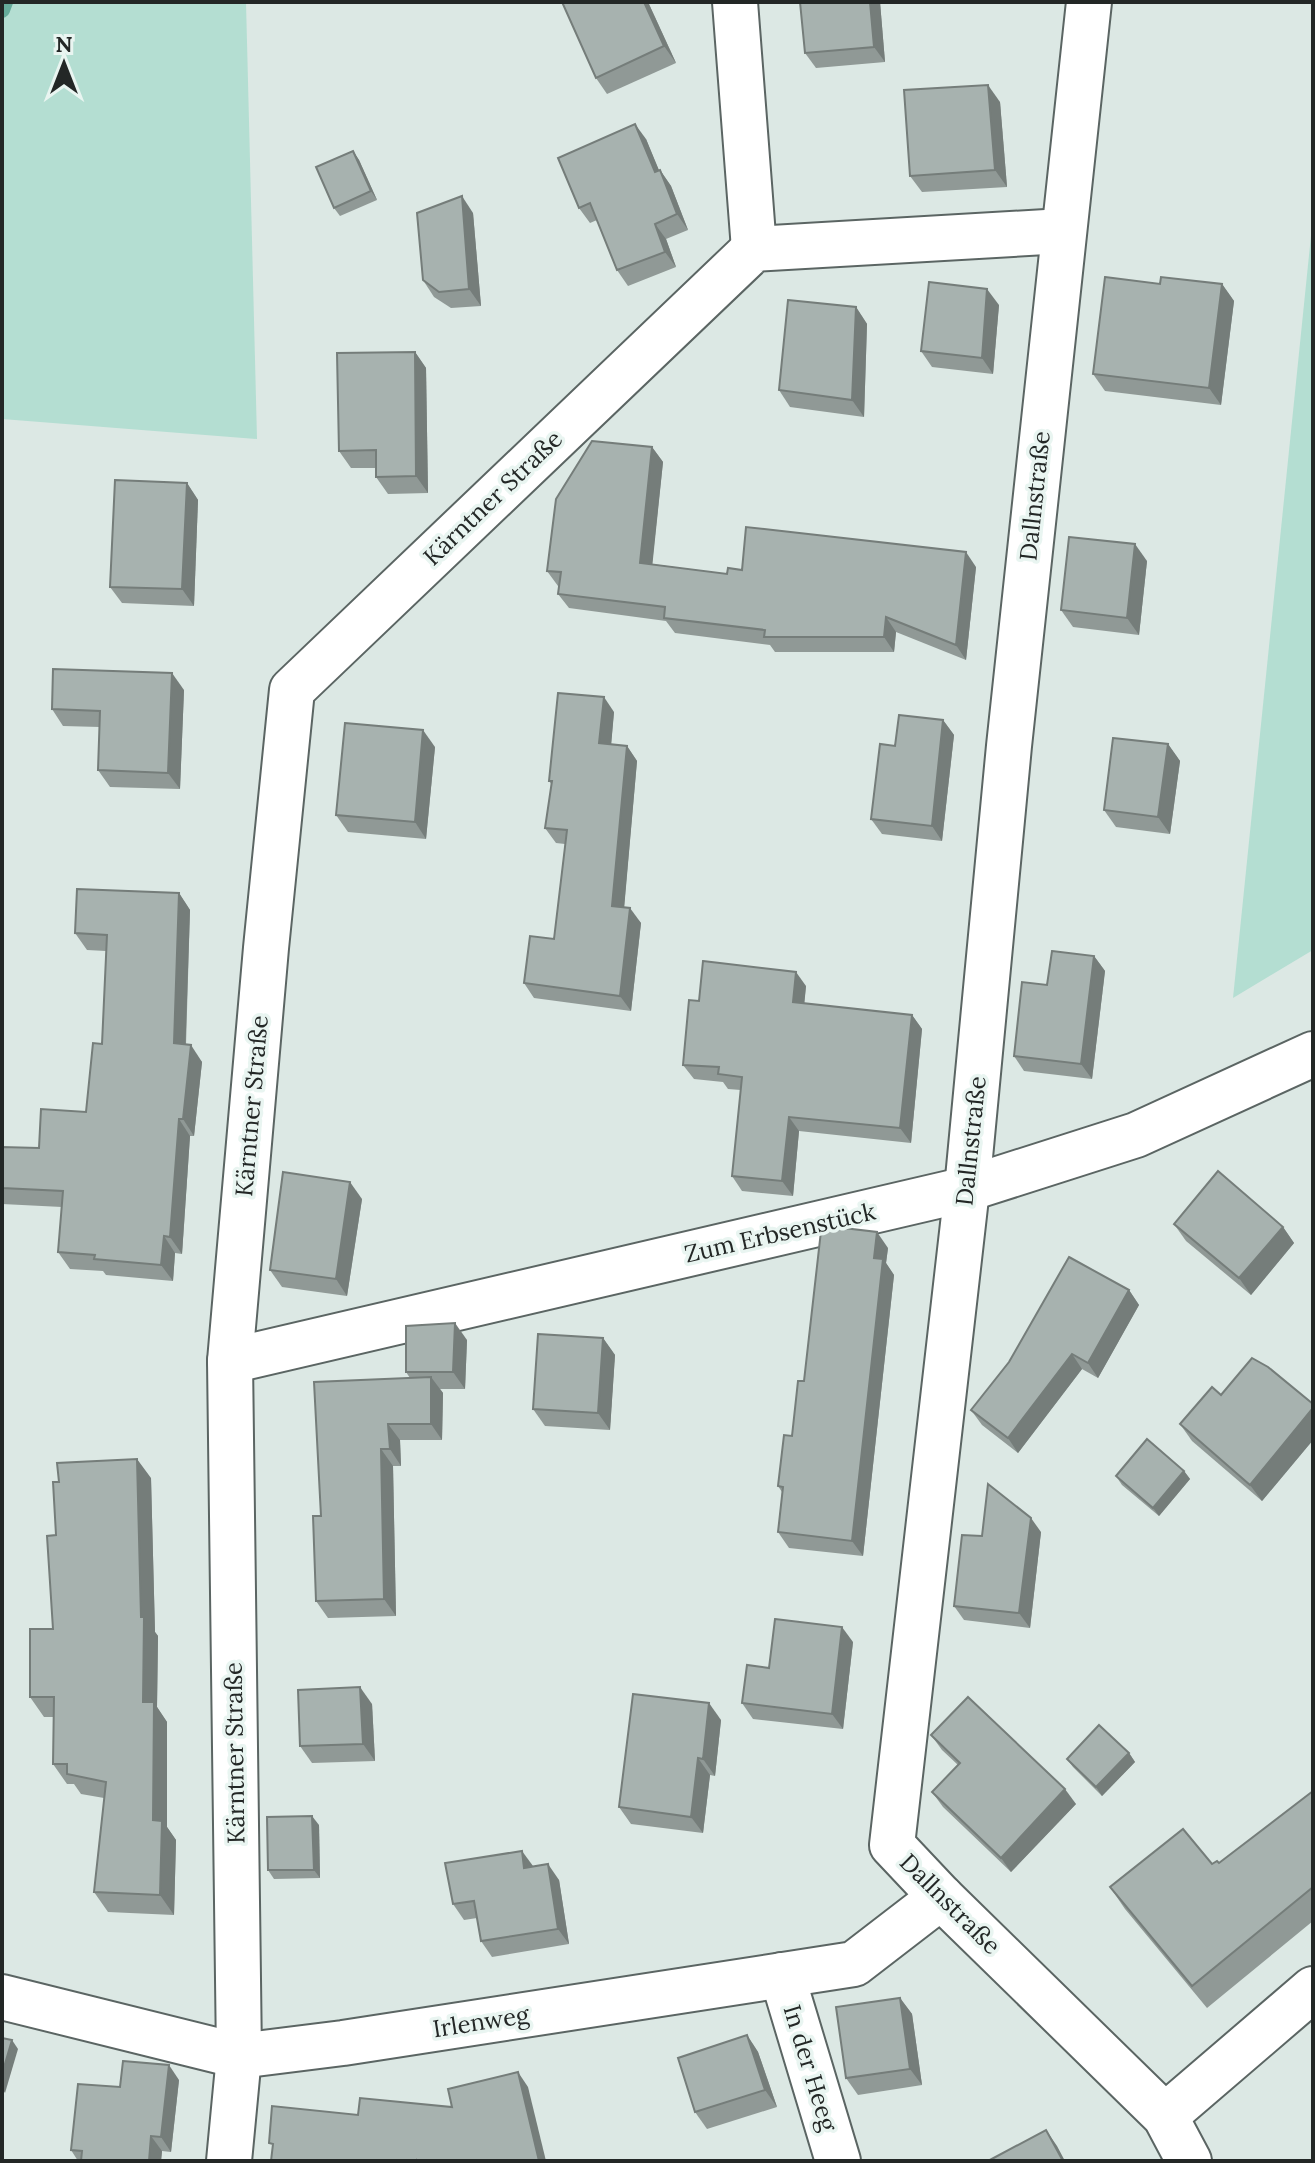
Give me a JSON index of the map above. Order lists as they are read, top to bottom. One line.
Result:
{"streets":{"street":["Dallnstraße","Kärntner Straße","Zum Erbsenstück","Irlenweg","In der Heeg"]},"crossings":[["Dallnstraße","Zum Erbsenstück"],["Dallnstraße","Irlenweg"],["Kärntner Straße","Zum Erbsenstück"],["Kärntner Straße","Irlenweg"],["Irlenweg","In der Heeg"]],"north":"top"}
